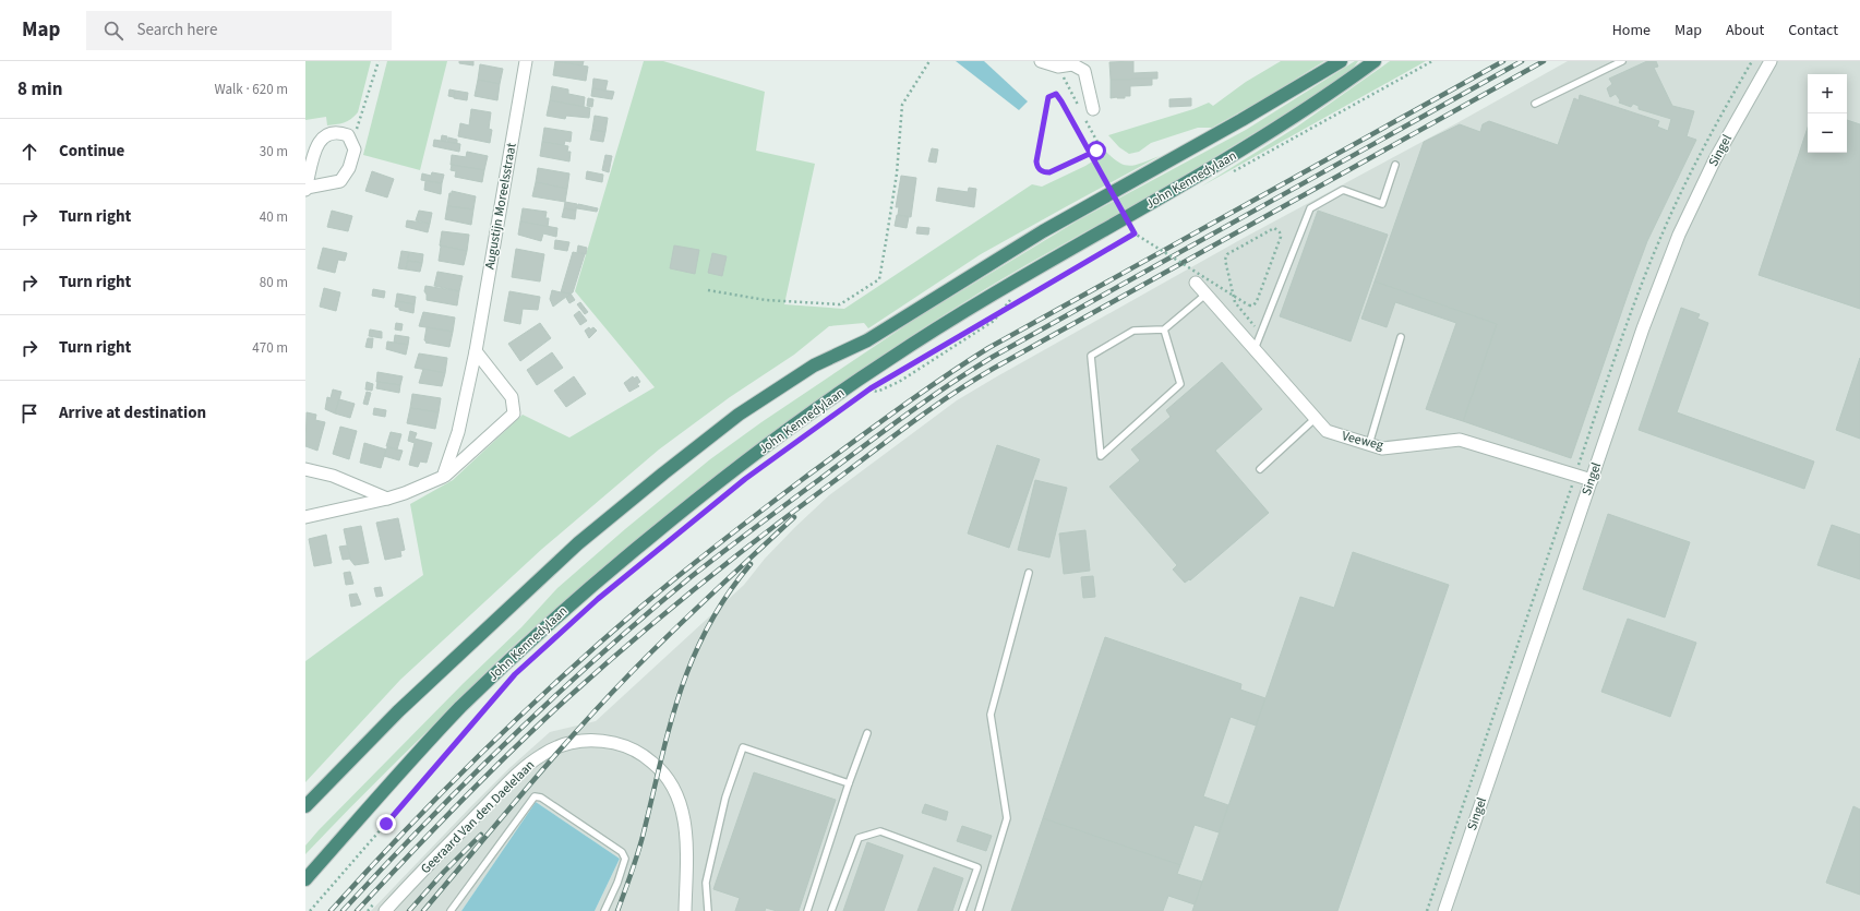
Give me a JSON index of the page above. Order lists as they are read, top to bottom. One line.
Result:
{"streets":{"highway":["John Kennedylaan"],"street":["Singel","Augustijn Moreelsstraat","Veeweg","Geeraard Van den Daelelaan"]},"crossings":[["Singel","Veeweg"]],"page":{"header":"Map","search":"Search here","nav":["Home","Map","About","Contact"],"heading":["8 min","Walk · 620 m"],"map_buttons":["+","−"],"list":[["Continue","30 m"],["Turn right","40 m"],["Turn right","80 m"],["Turn right","470 m"],"Arrive at destination"]}}
